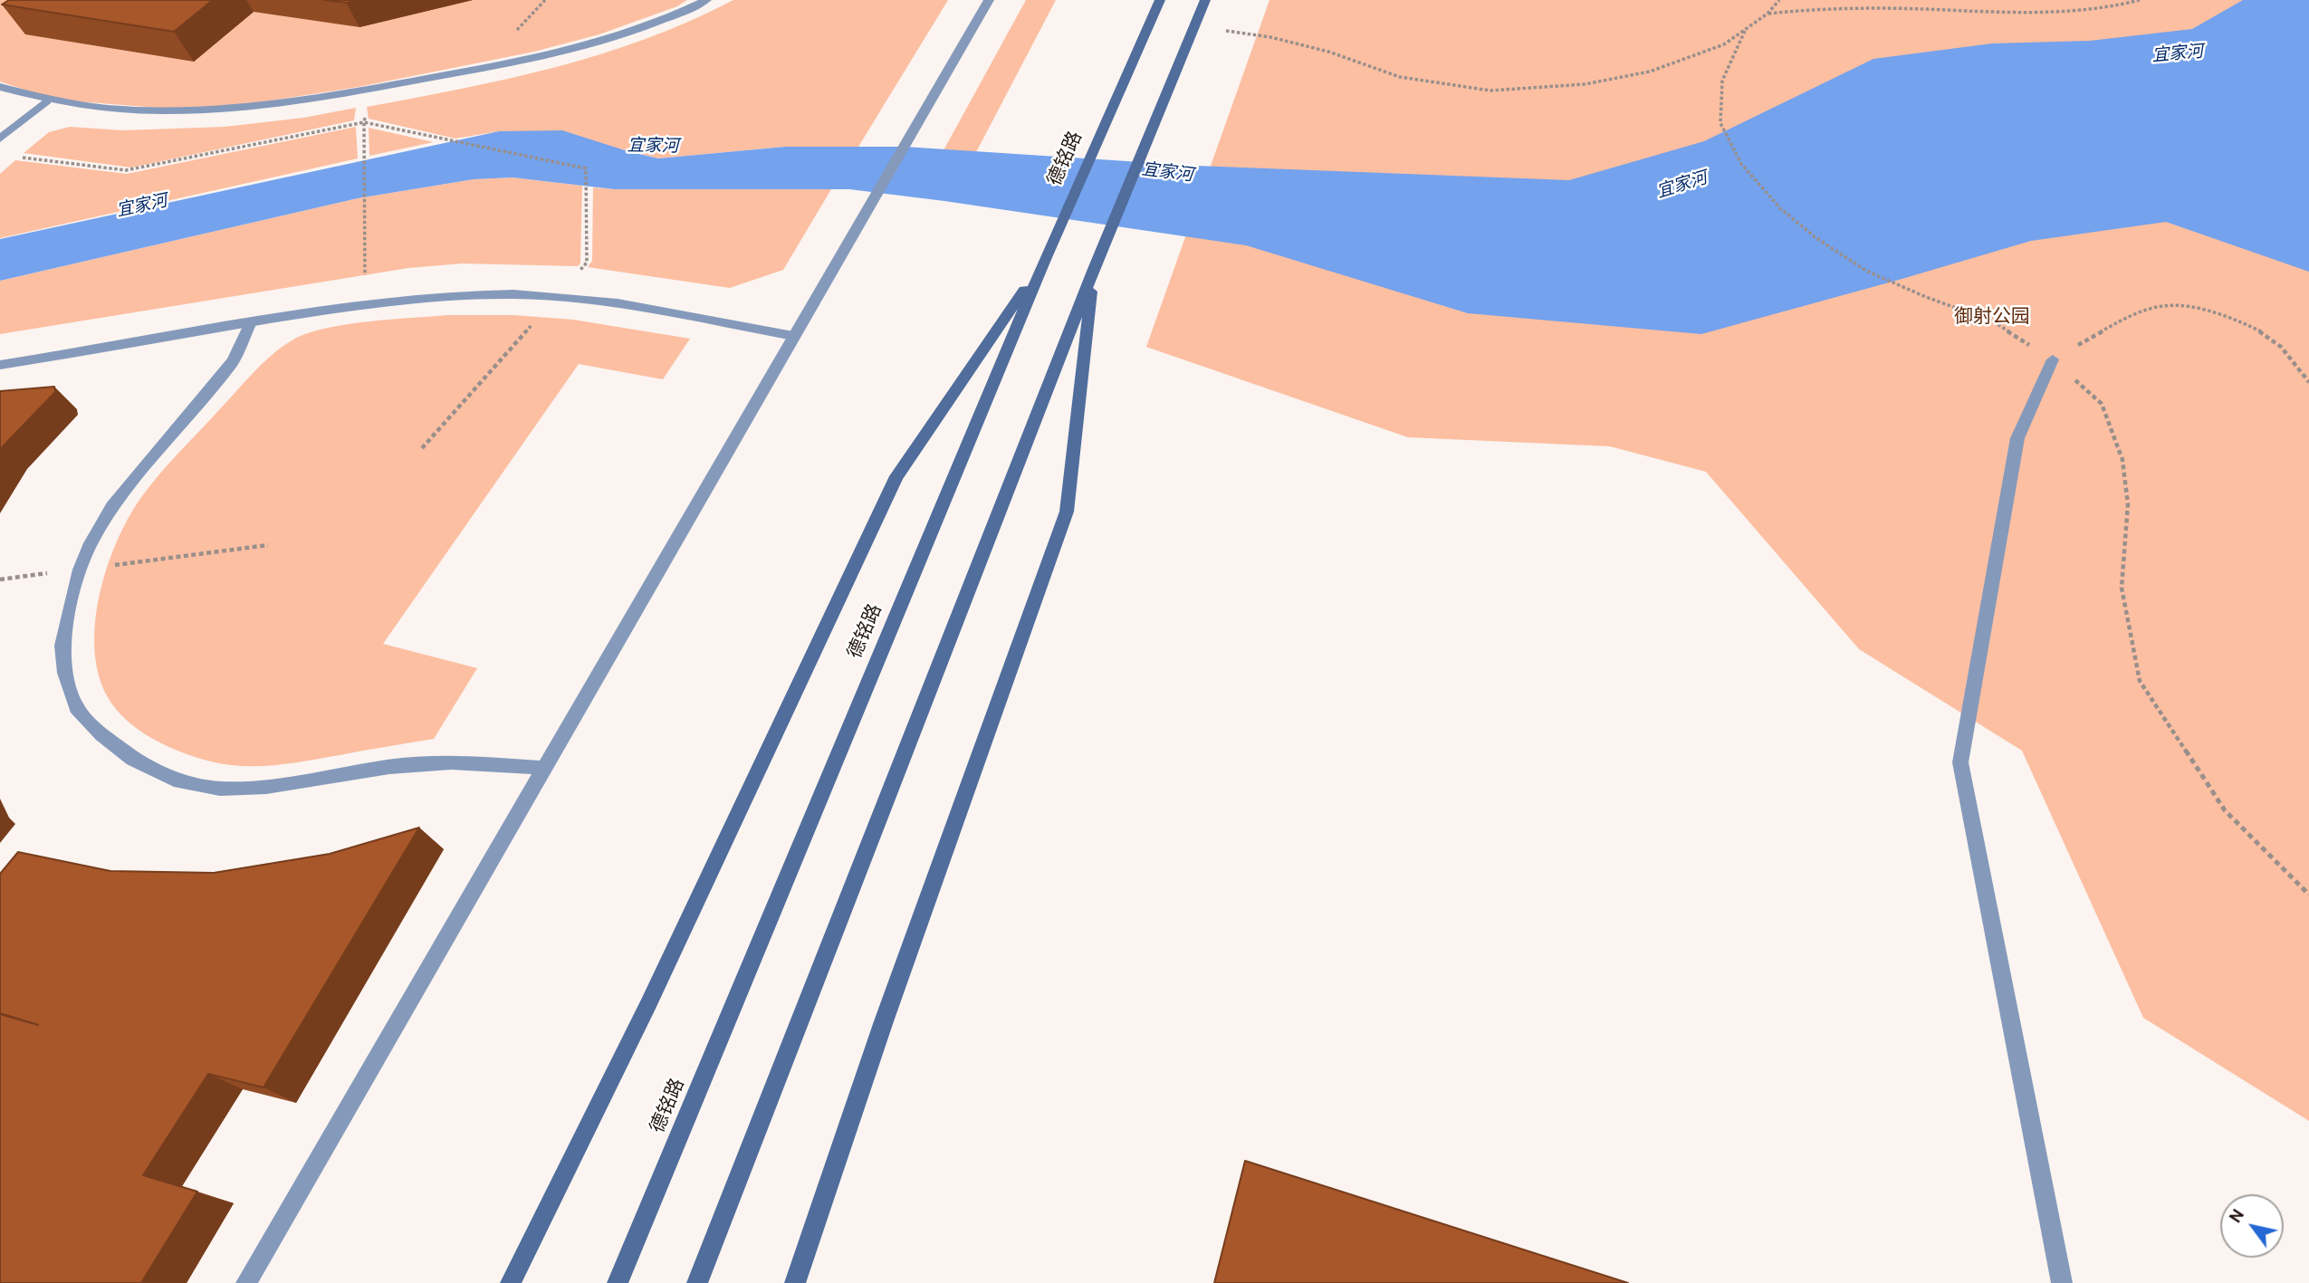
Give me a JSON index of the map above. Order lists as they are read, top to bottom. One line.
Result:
{"streets":{"street":["德铭路"]},"water":["宜家河"],"parks":["御射公园"],"north":"top left"}
